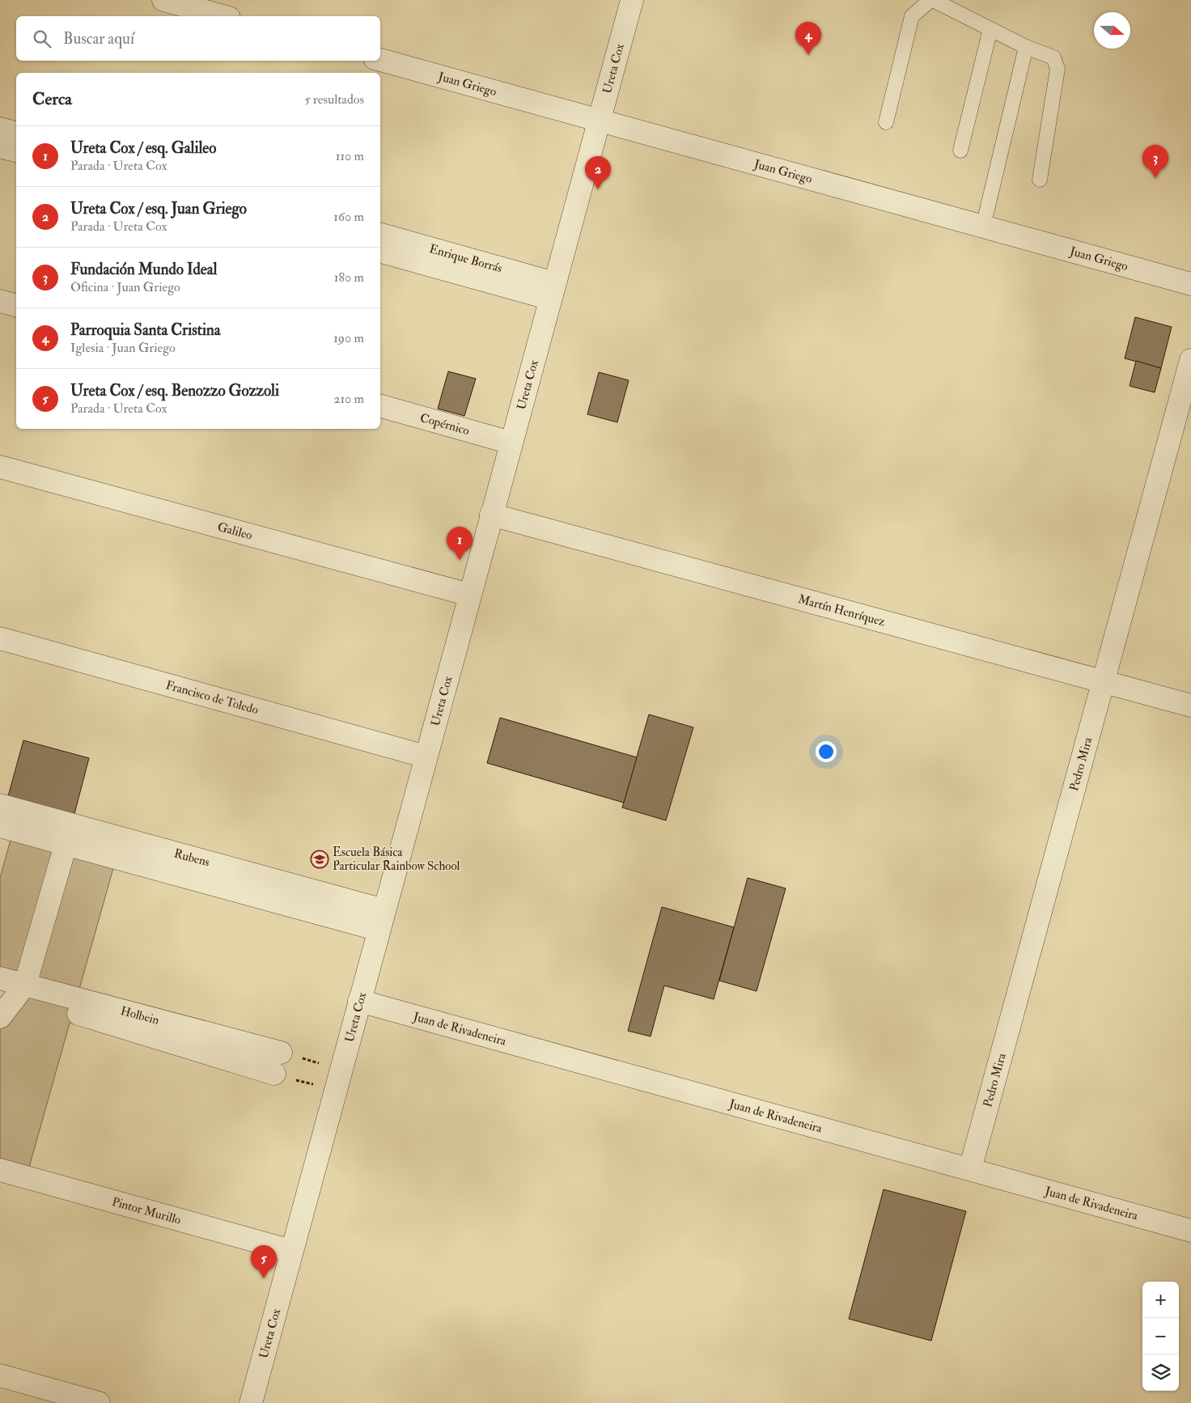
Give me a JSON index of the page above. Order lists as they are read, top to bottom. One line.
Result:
{"streets":{"street":["Ureta Cox","Juan Griego","Enrique Borrás","Copérnico","Galileo","Martín Henríquez","Francisco de Toledo","Pedro Mira","Rubens","Holbein","Juan de Rivadeneira","Pintor Murillo"]},"crossings":[["Ureta Cox","Juan Griego"],["Ureta Cox","Enrique Borrás"],["Ureta Cox","Copérnico"],["Ureta Cox","Galileo"],["Ureta Cox","Martín Henríquez"],["Ureta Cox","Francisco de Toledo"],["Ureta Cox","Rubens"],["Ureta Cox","Juan de Rivadeneira"],["Ureta Cox","Pintor Murillo"],["Martín Henríquez","Pedro Mira"],["Pedro Mira","Juan de Rivadeneira"]],"places":{"school or university":["Escuela Básica Particular Rainbow School"]},"north":"right","page":{"search":"Buscar aquí","pins":["4","3","2","1","5"],"heading":["Cerca","5 resultados"],"list":[{"mark":"1","name":"Ureta Cox / esq. Galileo","note":"Parada · Ureta Cox","value":"110 m"},{"mark":"2","name":"Ureta Cox / esq. Juan Griego","note":"Parada · Ureta Cox","value":"160 m"},{"mark":"3","name":"Fundación Mundo Ideal","note":"Oficina · Juan Griego","value":"180 m"},{"mark":"4","name":"Parroquia Santa Cristina","note":"Iglesia · Juan Griego","value":"190 m"},{"mark":"5","name":"Ureta Cox / esq. Benozzo Gozzoli","note":"Parada · Ureta Cox","value":"210 m"}],"map_buttons":["+","−"]}}
